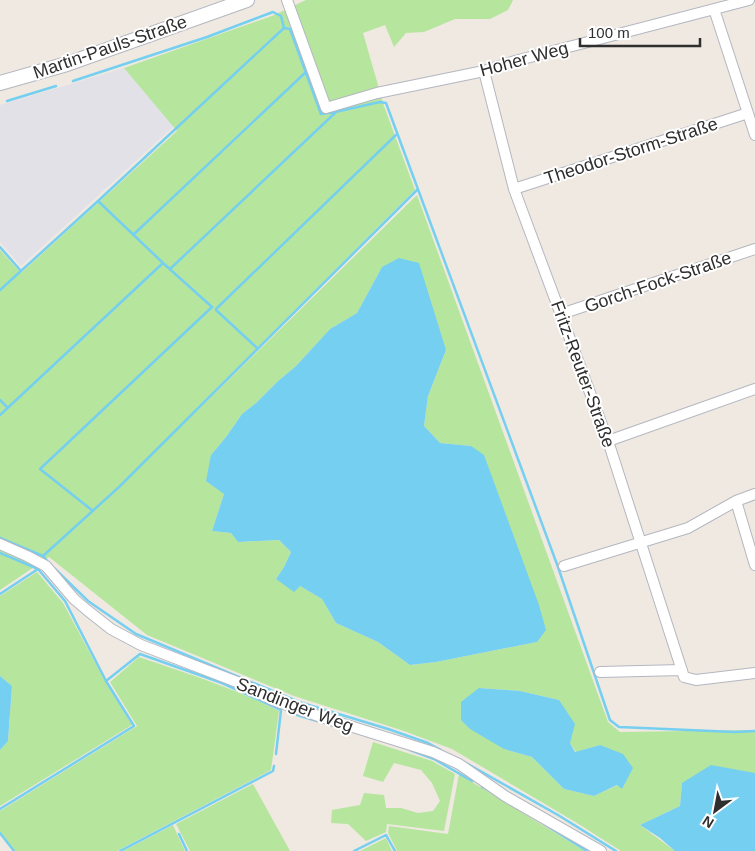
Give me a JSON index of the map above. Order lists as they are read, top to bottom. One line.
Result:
{"streets":{"street":["Martin-Pauls-Straße","Hoher Weg","Theodor-Storm-Straße","Gorch-Fock-Straße","Fritz-Reuter-Straße","Sandinger Weg"]},"crossings":[["Hoher Weg","Fritz-Reuter-Straße"],["Theodor-Storm-Straße","Fritz-Reuter-Straße"],["Gorch-Fock-Straße","Fritz-Reuter-Straße"]],"scale_bar":"100 m","north":"bottom left"}
